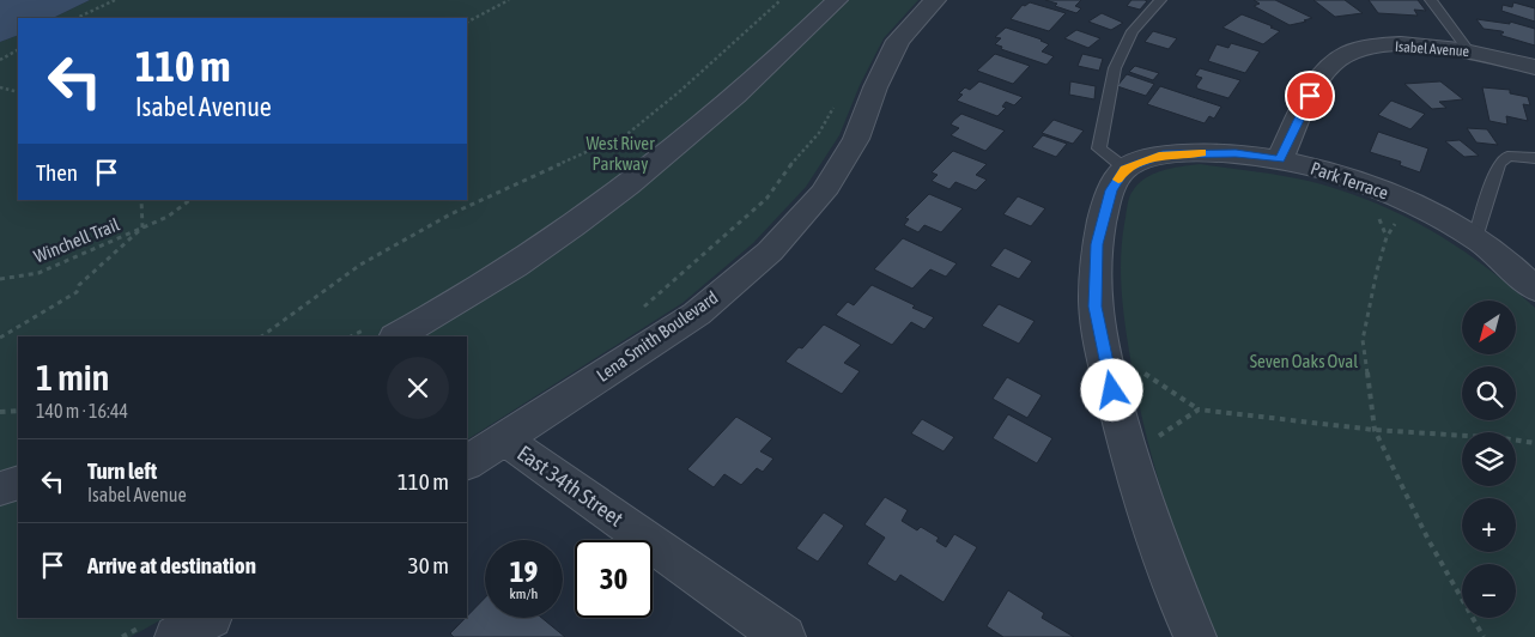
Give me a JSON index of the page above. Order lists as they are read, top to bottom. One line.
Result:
{"streets":{"street":["Isabel Avenue","Park Terrace","Lena Smith Boulevard","East 34th Street"],"path":["Winchell Trail"]},"crossings":[["Isabel Avenue","Park Terrace"],["Lena Smith Boulevard","East 34th Street"]],"parks":["West River Parkway","Seven Oaks Oval"],"north":"bottom left","page":{"turn":["110 m","Isabel Avenue"],"then":"Then","map_buttons":["+","−"],"heading":["1 min","140 m · 16:44"],"list":[{"name":"Turn left","note":"Isabel Avenue","value":"110 m"},{"name":"Arrive at destination","value":"30 m"}],"speed":"19 km/h","limit":"30"}}
